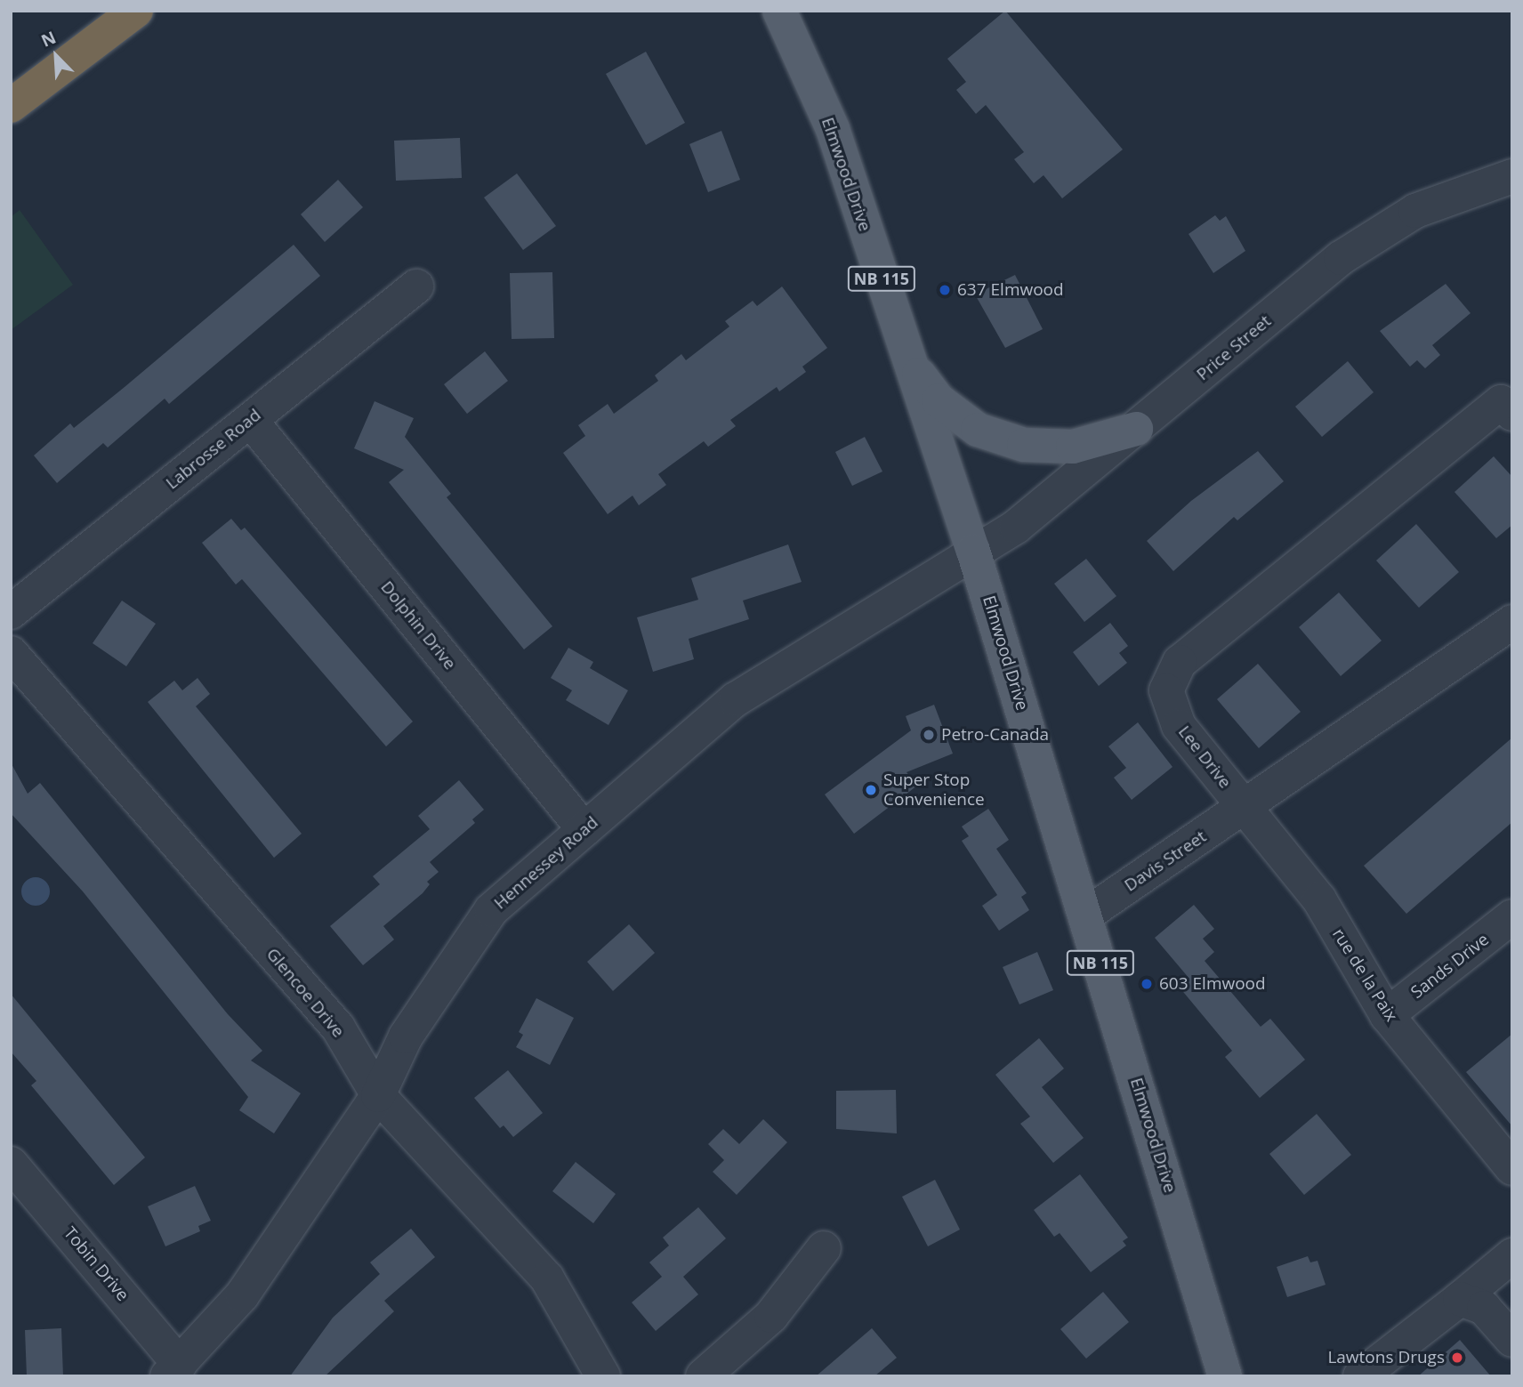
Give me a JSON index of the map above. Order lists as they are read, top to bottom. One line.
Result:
{"streets":{"main road":["Elmwood Drive","NB 115"],"street":["Price Street","Labrosse Road","Dolphin Drive","Lee Drive","Davis Street","Hennessey Road","Sands Drive","rue de la Paix","Glencoe Drive","Tobin Drive"]},"crossings":[["Elmwood Drive","Price Street"],["Elmwood Drive","Davis Street"],["Elmwood Drive","Hennessey Road"],["Price Street","Hennessey Road"],["Labrosse Road","Dolphin Drive"],["Dolphin Drive","Hennessey Road"],["Lee Drive","Davis Street"],["Lee Drive","rue de la Paix"],["Davis Street","rue de la Paix"],["Hennessey Road","Glencoe Drive"],["Hennessey Road","Tobin Drive"],["Sands Drive","rue de la Paix"]],"places":["637 Elmwood","Petro-Canada","Super Stop Convenience","603 Elmwood","Lawtons Drugs"],"north":"top left"}
